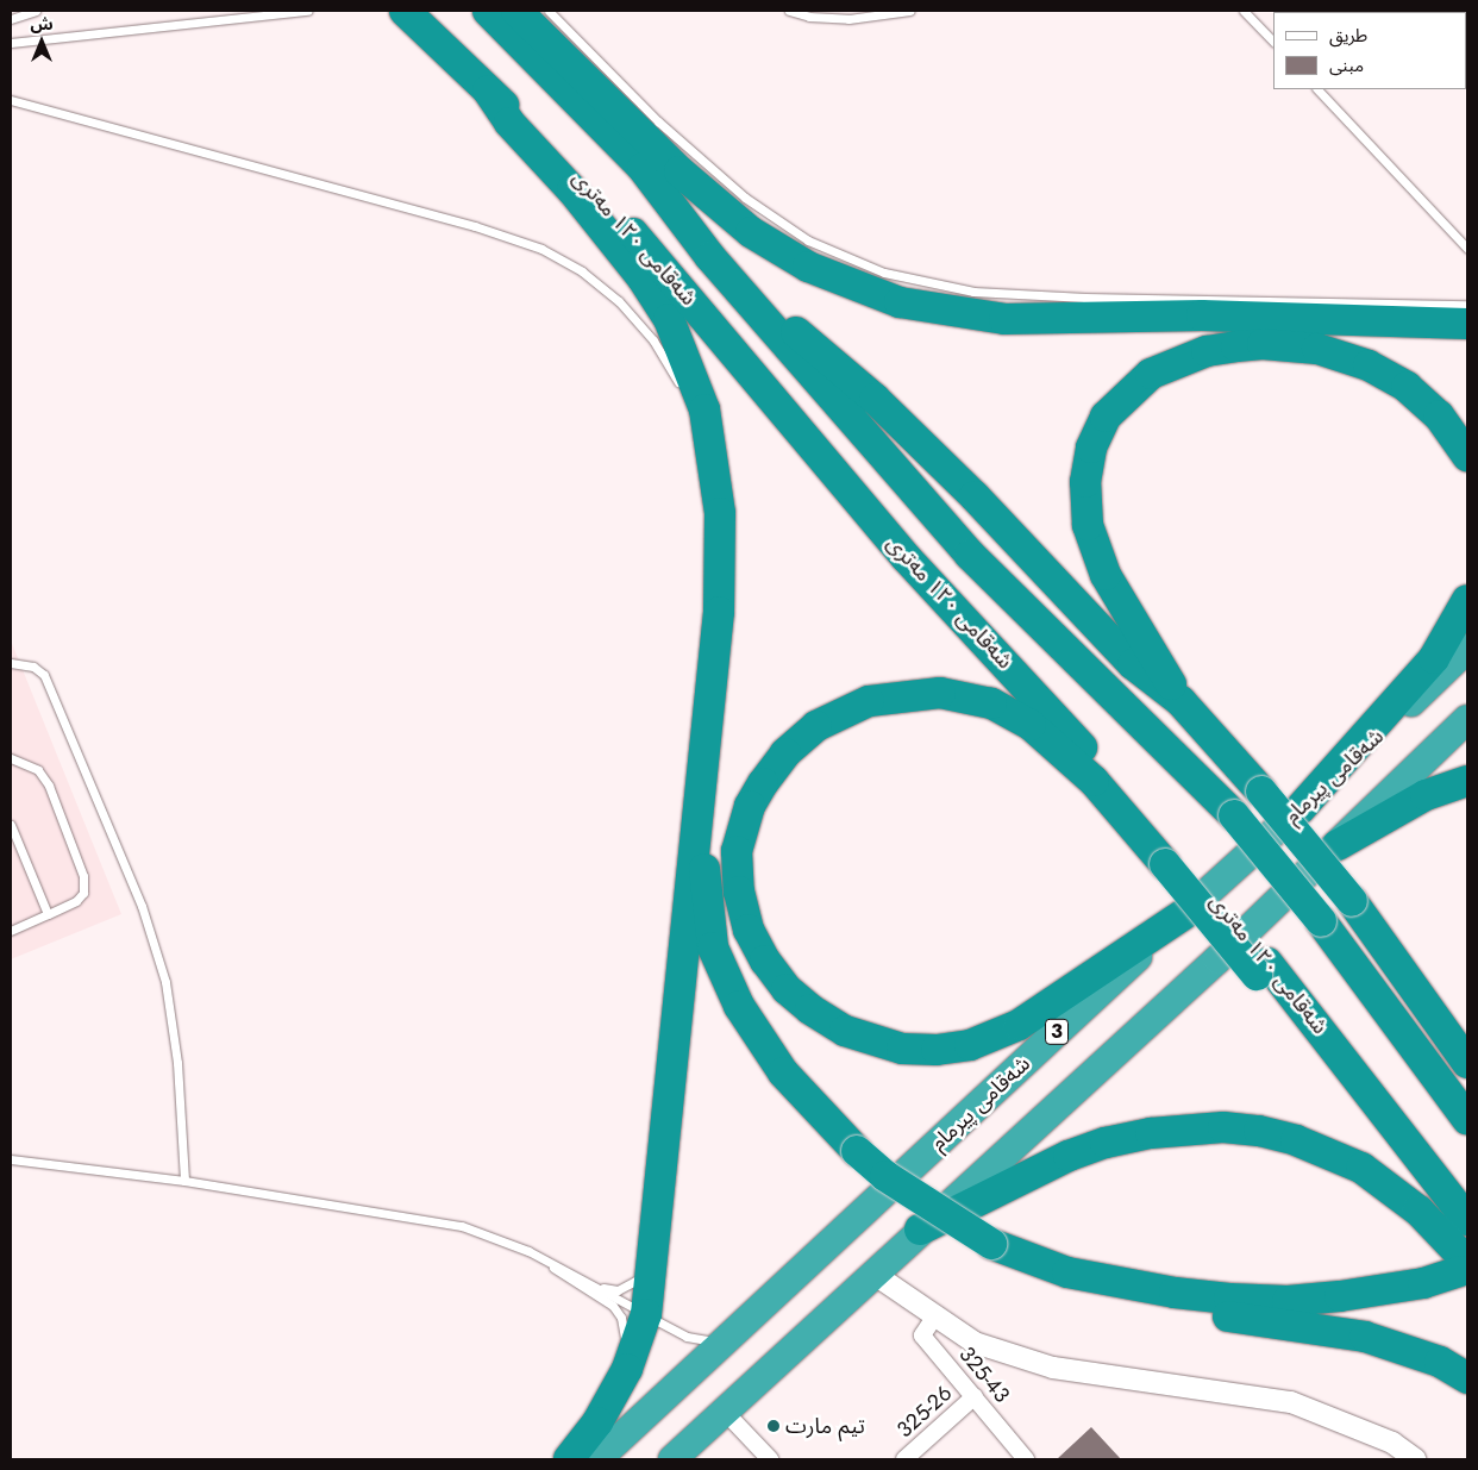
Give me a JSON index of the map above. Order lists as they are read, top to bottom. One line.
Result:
{"streets":{"highway":["شەقامی ١٢٠ مەتری","شەقامی پیرمام","3"],"street":["325-43","325-26"]},"crossings":[["325-43","325-26"]],"places":["تيم مارت"],"legend":["طريق","مبنى"],"north":"top"}
